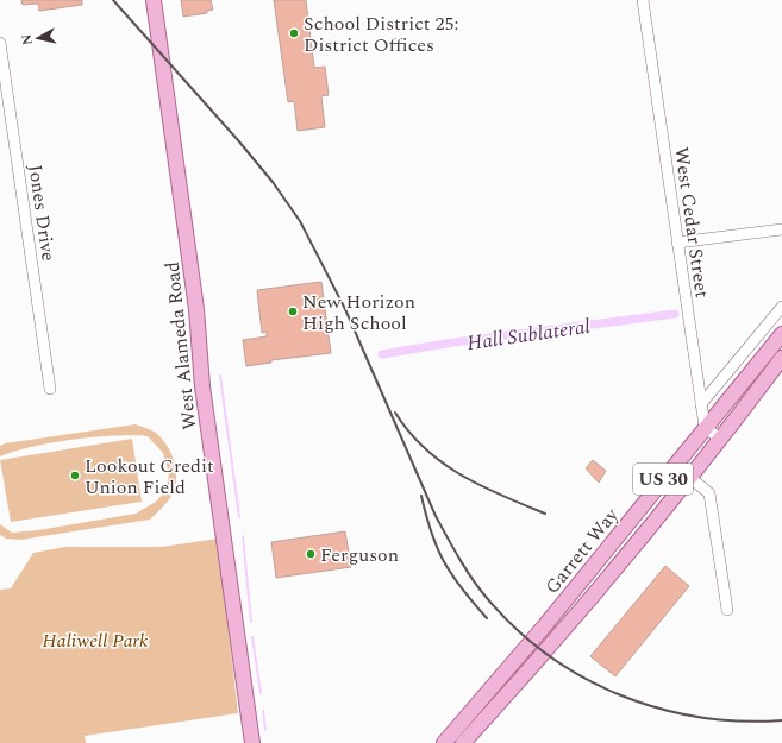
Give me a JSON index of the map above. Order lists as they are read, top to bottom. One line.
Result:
{"streets":{"main road":["West Alameda Road","US 30","Garrett Way"],"street":["Jones Drive","West Cedar Street"]},"crossings":[["West Cedar Street","Garrett Way"]],"water":["Hall Sublateral"],"parks":["Haliwell Park"],"places":["School District 25: District Offices","New Horizon High School","Lookout Credit Union Field","Ferguson"],"north":"left"}
